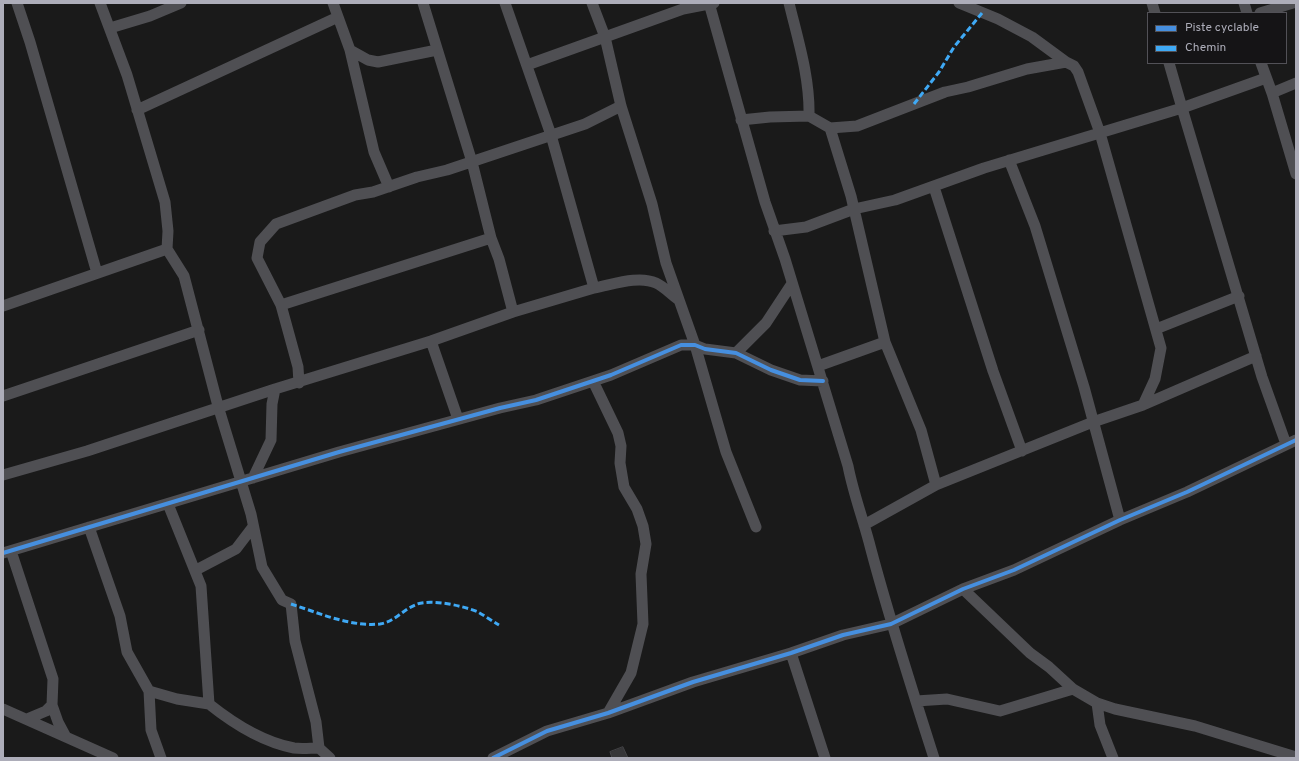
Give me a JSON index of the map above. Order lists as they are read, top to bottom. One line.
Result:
{"legend":["Piste cyclable","Chemin"]}
